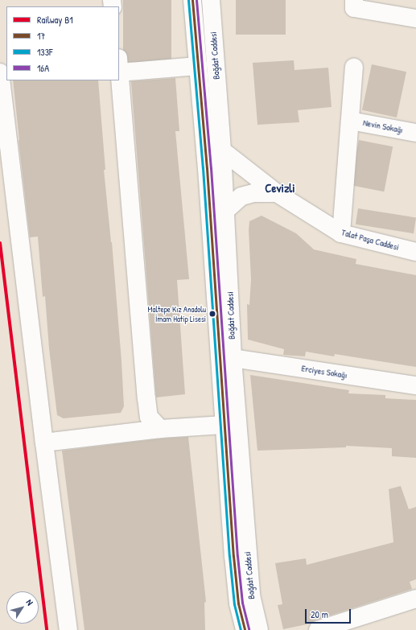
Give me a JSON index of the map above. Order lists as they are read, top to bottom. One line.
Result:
{"streets":{"street":["Bağdat Caddesi","Nevin Sokağı","Talat Paşa Caddesi","Erciyes Sokağı"]},"crossings":[["Bağdat Caddesi","Talat Paşa Caddesi"],["Bağdat Caddesi","Erciyes Sokağı"]],"districts":["Cevizli"],"places":["Maltepe Kız Anadolu İmam Hatip Lisesi"],"lines":["transit line 17","transit line 133F","transit line 16A","rail line B1"],"legend":["Railway B1","17","133F","16A"],"scale_bar":"20 m","north":"top right"}
